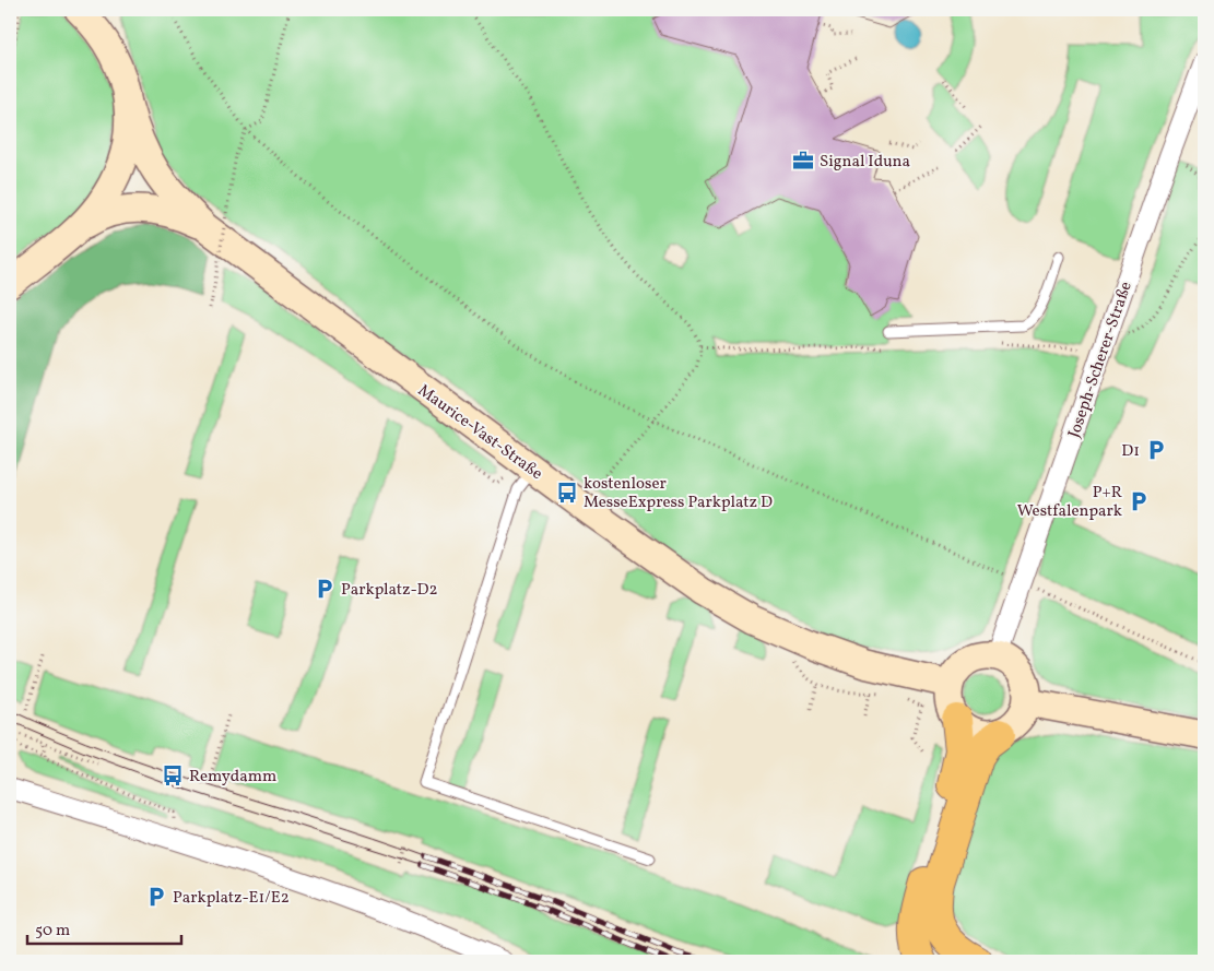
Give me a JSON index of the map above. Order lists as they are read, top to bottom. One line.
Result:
{"streets":{"main road":["Maurice-Vast-Straße"],"street":["Joseph-Scherer-Straße"]},"crossings":[["Joseph-Scherer-Straße","Maurice-Vast-Straße"]],"places":{"office":["Signal Iduna"],"parking":["D1","P+R Westfalenpark","Parkplatz-D2","Parkplatz-E1/E2"],"bus stop":["kostenloser MesseExpress Parkplatz D","Remydamm"]},"scale_bar":"50 m"}
